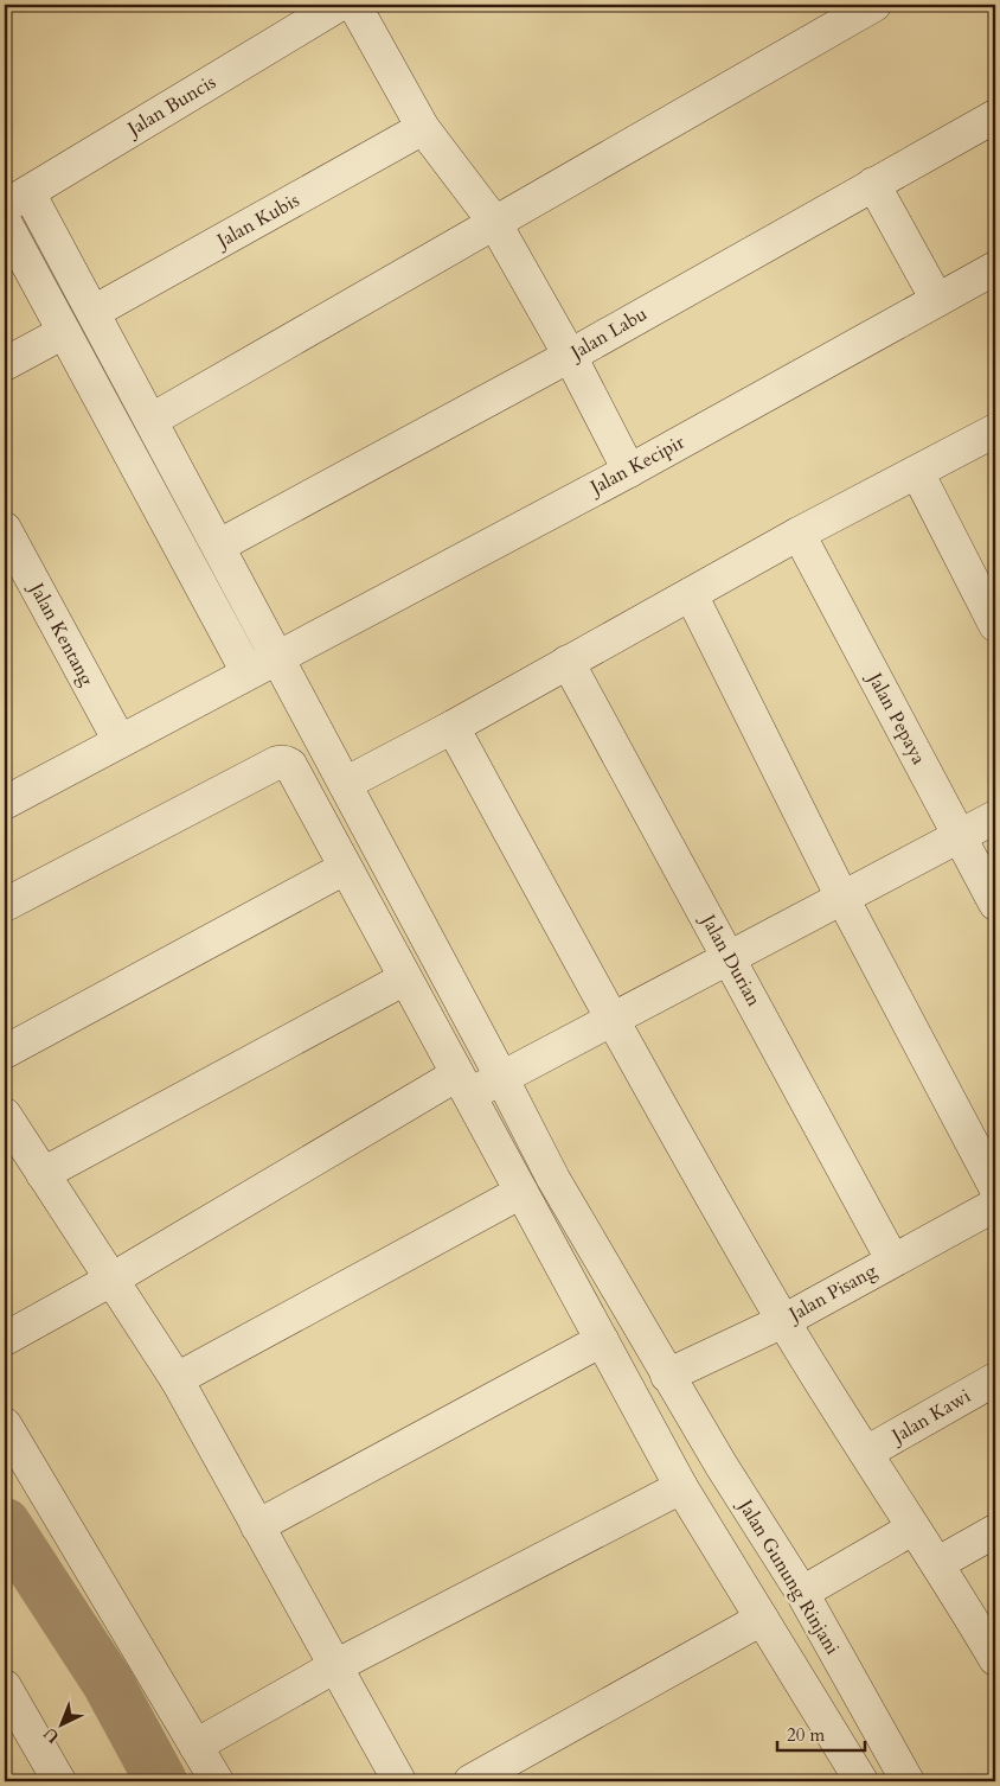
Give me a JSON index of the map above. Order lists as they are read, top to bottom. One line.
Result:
{"streets":{"street":["Jalan Buncis","Jalan Kubis","Jalan Labu","Jalan Kecipir","Jalan Kentang","Jalan Pepaya","Jalan Durian","Jalan Pisang","Jalan Kawi","Jalan Gunung Rinjani"]},"crossings":[["Jalan Buncis","Jalan Gunung Rinjani"],["Jalan Kubis","Jalan Gunung Rinjani"],["Jalan Labu","Jalan Gunung Rinjani"],["Jalan Kecipir","Jalan Kentang"],["Jalan Kecipir","Jalan Gunung Rinjani"],["Jalan Durian","Jalan Pisang"],["Jalan Pisang","Jalan Gunung Rinjani"]],"scale_bar":"20 m","north":"bottom left"}
